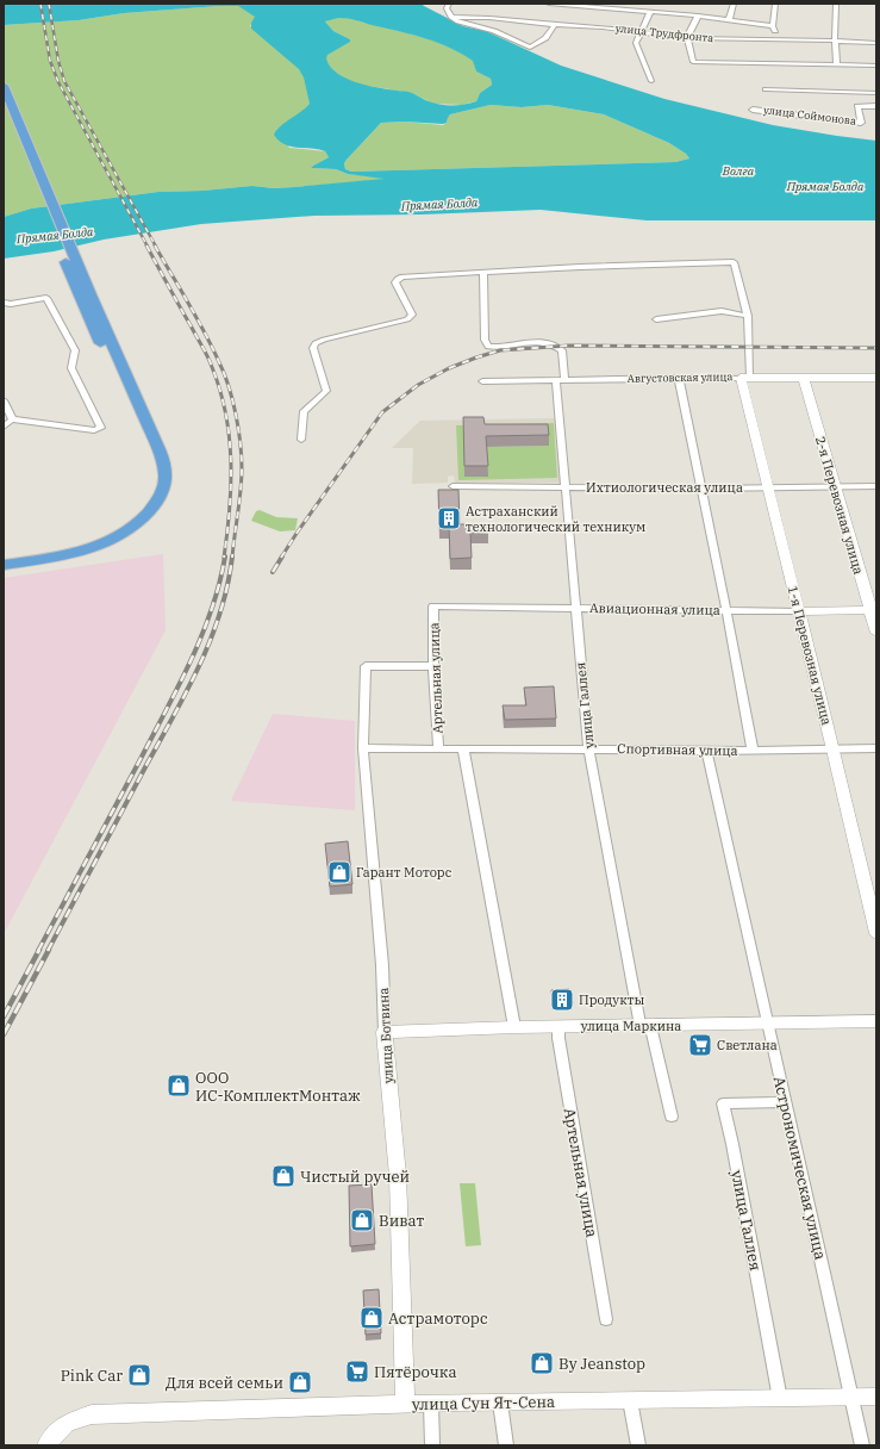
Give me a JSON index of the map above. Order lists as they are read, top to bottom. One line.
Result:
{"streets":{"street":["улица Трудфронта","улица Соймонова","Августовская улица","Ихтиологическая улица","2-я Перевозная улица","Авиационная улица","1-я Перевозная улица","Артельная улица","улица Галлея","Спортивная улица","улица Маркина","улица Ботвина","Астрономическая улица","улица Сун Ят-Сена"]},"crossings":[["Августовская улица","2-я Перевозная улица"],["Августовская улица","1-я Перевозная улица"],["Августовская улица","улица Галлея"],["Ихтиологическая улица","2-я Перевозная улица"],["Ихтиологическая улица","1-я Перевозная улица"],["Ихтиологическая улица","улица Галлея"],["2-я Перевозная улица","Авиационная улица"],["Авиационная улица","1-я Перевозная улица"],["Авиационная улица","Артельная улица"],["Авиационная улица","улица Галлея"],["1-я Перевозная улица","Спортивная улица"],["Артельная улица","Спортивная улица"],["Артельная улица","улица Маркина"],["Артельная улица","улица Ботвина"],["улица Галлея","Спортивная улица"],["улица Галлея","улица Маркина"],["улица Галлея","Астрономическая улица"],["улица Галлея","улица Сун Ят-Сена"],["Спортивная улица","улица Ботвина"],["Спортивная улица","Астрономическая улица"],["улица Маркина","улица Ботвина"],["улица Маркина","Астрономическая улица"],["улица Ботвина","улица Сун Ят-Сена"],["Астрономическая улица","улица Сун Ят-Сена"]],"water":["Волга","Прямая Болда"],"places":{"building":["Астраханский технологический техникум","Продукты"],"shop":["Гарант Моторс","ООО ИС-КомплектМонтаж","Чистый ручей","Виват","Астрамоторс","By Jeanstop","Pink Car","Для всей семьи"],"supermarket":["Светлана","Пятёрочка"]}}
